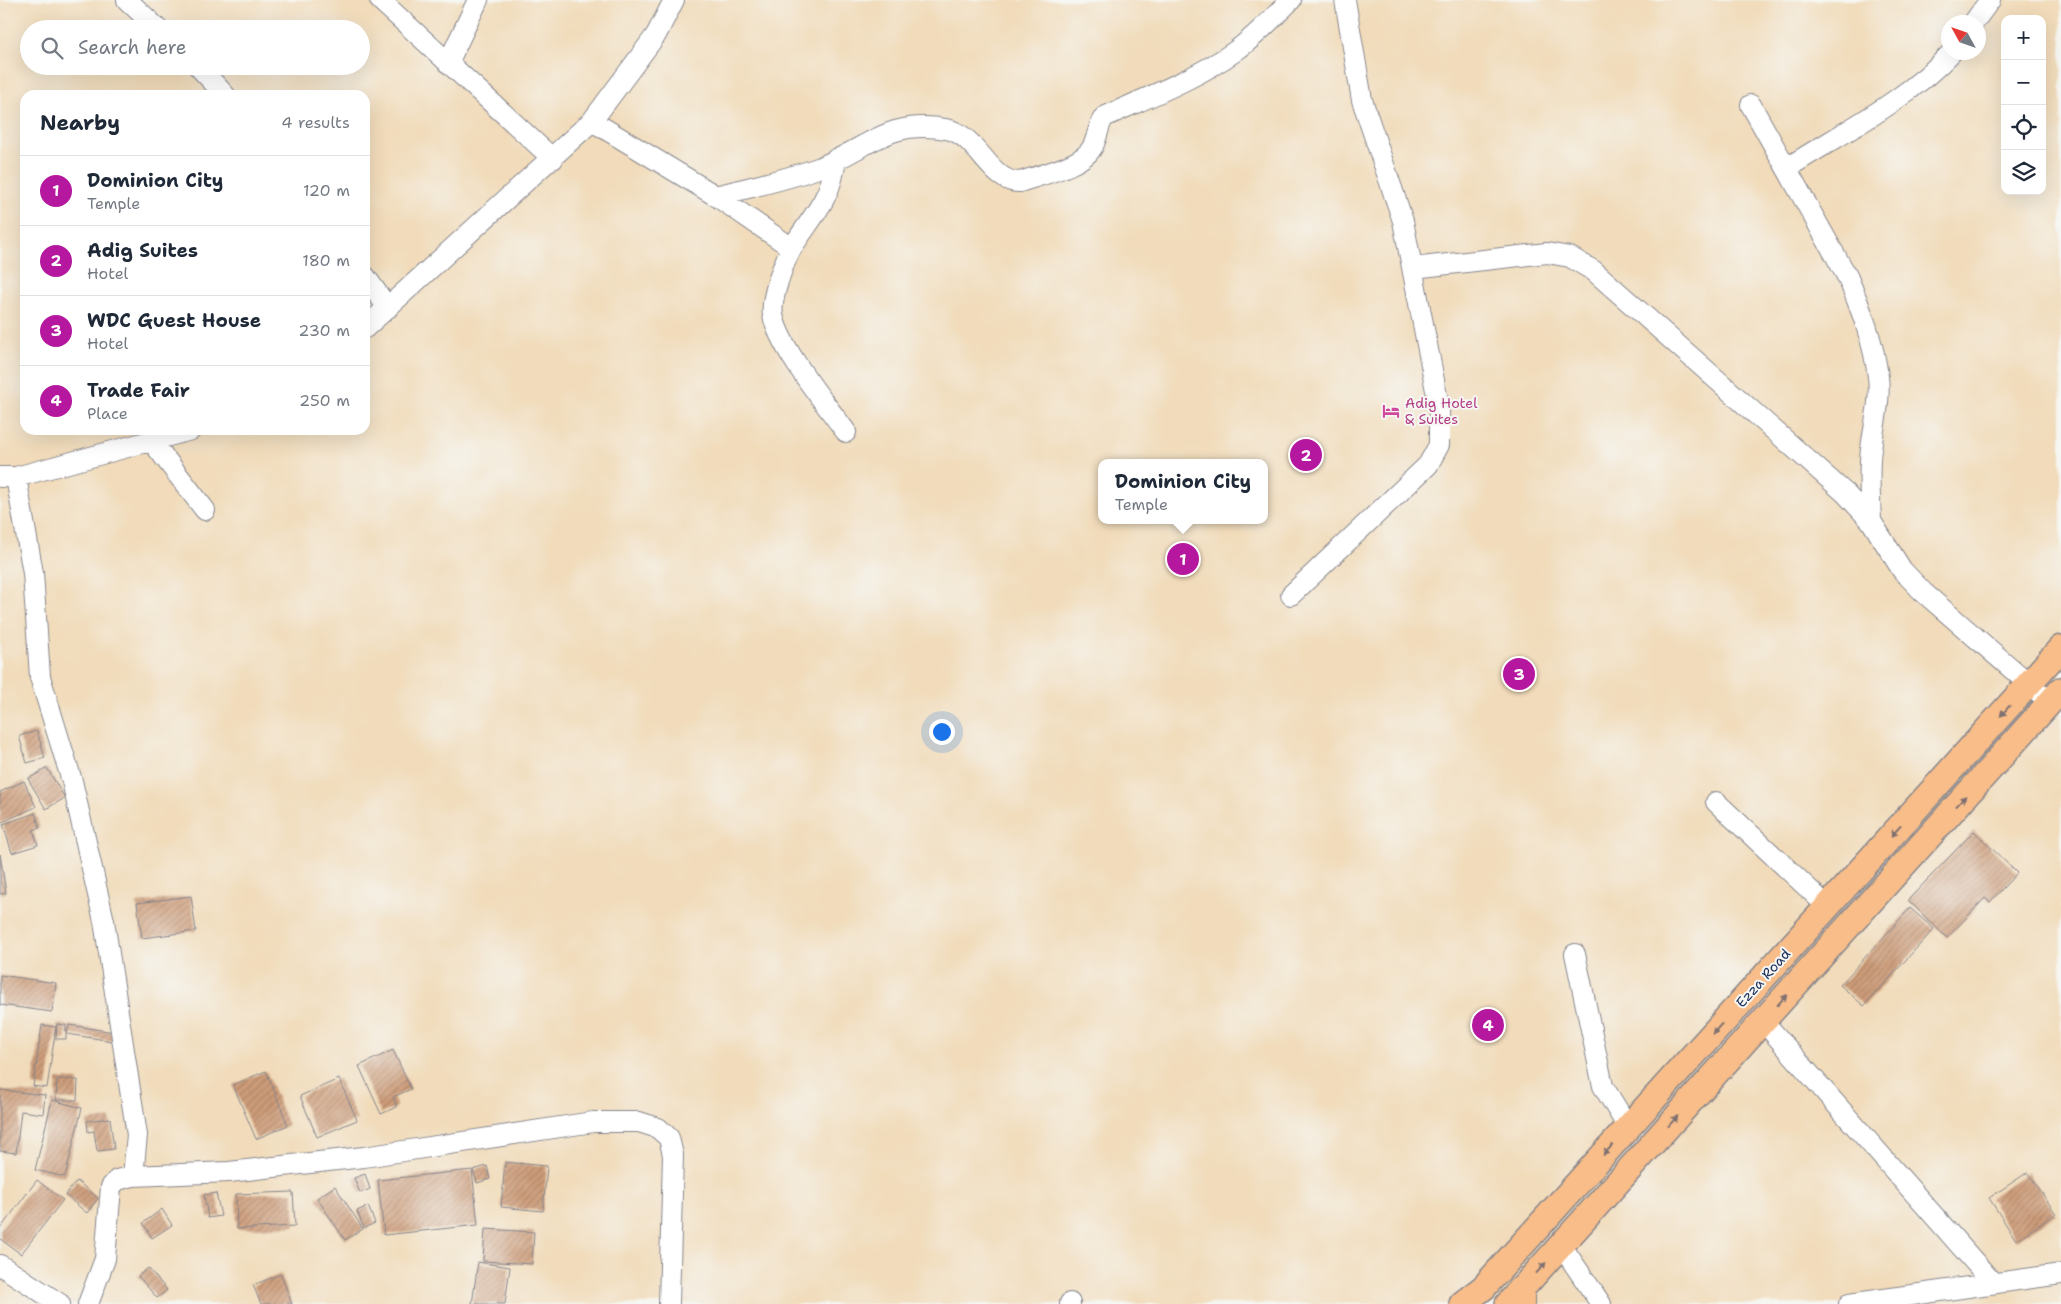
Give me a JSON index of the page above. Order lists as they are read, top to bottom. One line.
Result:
{"streets":{"main road":["Ezza Road"]},"places":{"hotel":["Adig Hotel & Suites"]},"north":"top left","page":{"map_buttons":["+","−"],"search":"Search here","heading":["Nearby","4 results"],"list":[{"mark":"1","name":"Dominion City","note":"Temple","value":"120 m"},{"mark":"2","name":"Adig Suites","note":"Hotel","value":"180 m"},{"mark":"3","name":"WDC Guest House","note":"Hotel","value":"230 m"},{"mark":"4","name":"Trade Fair","note":"Place","value":"250 m"}],"pins":["2","1","3","4"],"popup":["Dominion City","Temple"]}}
